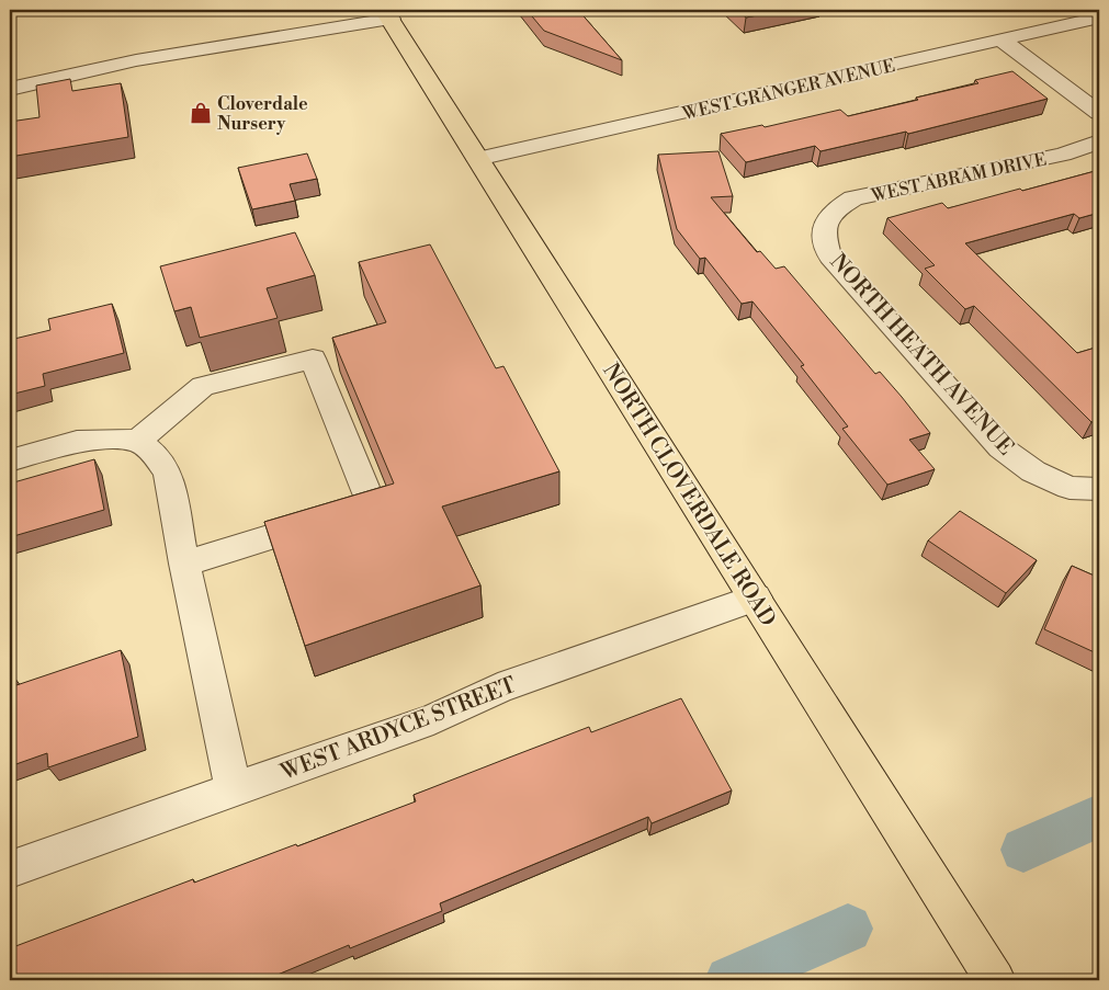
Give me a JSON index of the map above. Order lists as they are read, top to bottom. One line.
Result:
{"streets":{"main road":["NORTH CLOVERDALE ROAD"],"street":["WEST GRANGER AVENUE","WEST ABRAM DRIVE","NORTH HEATH AVENUE","WEST ARDYCE STREET"]},"crossings":[["WEST GRANGER AVENUE","NORTH CLOVERDALE ROAD"],["WEST ABRAM DRIVE","NORTH HEATH AVENUE"],["NORTH CLOVERDALE ROAD","WEST ARDYCE STREET"]],"places":{"shop":["Cloverdale Nursery"]}}
